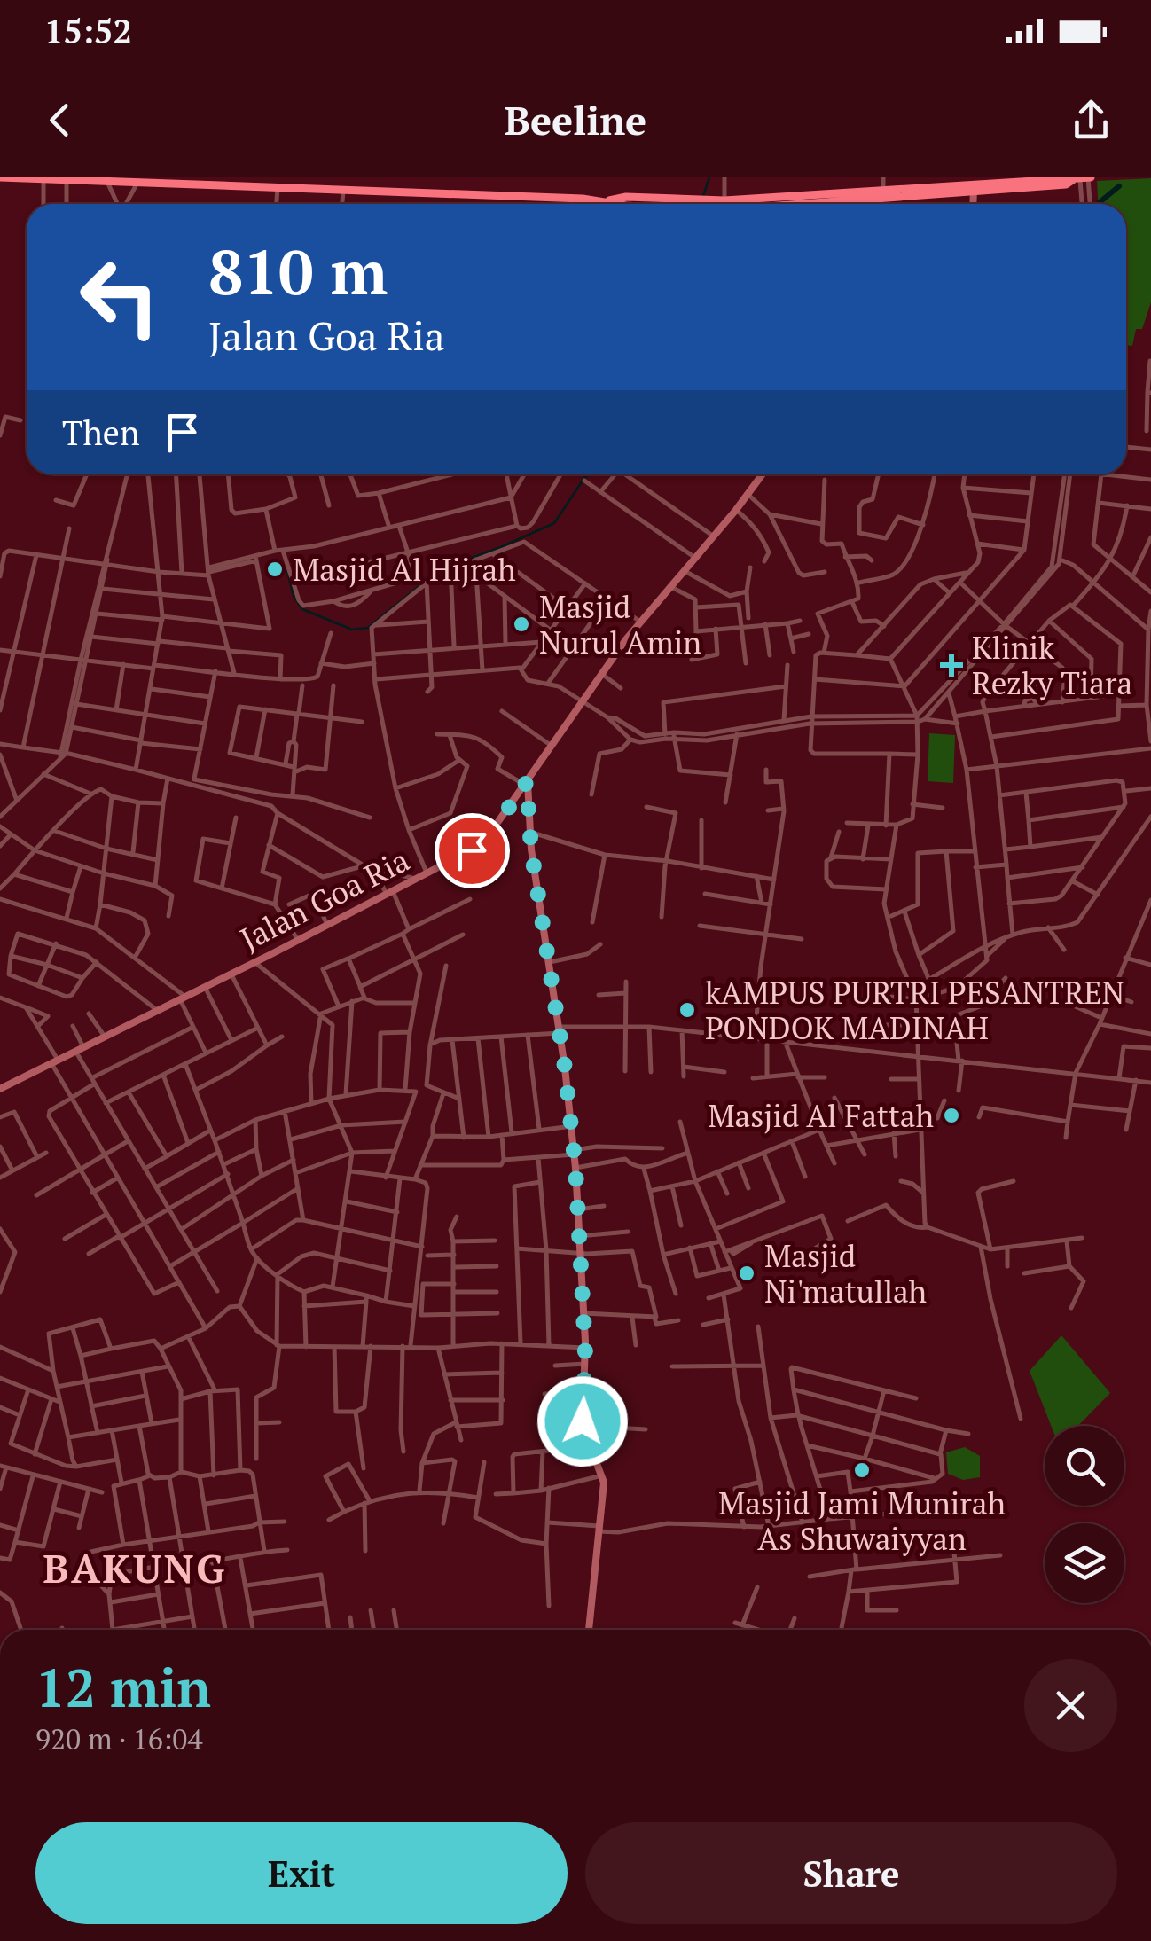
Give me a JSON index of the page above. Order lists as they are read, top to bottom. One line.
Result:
{"streets":{"main road":["Jalan Goa Ria"]},"districts":["BAKUNG"],"places":{"other":["Masjid Al Hijrah","Masjid Nurul Amin","kAMPUS PURTRI PESANTREN PONDOK MADINAH","Masjid Al Fattah","Masjid Ni'matullah","Masjid Jami Munirah As Shuwaiyyan"],"health":["Klinik Rezky Tiara"]},"page":{"status":"15:52","header":"Beeline","turn":["810 m","Jalan Goa Ria"],"then":"Then","heading":["12 min","920 m · 16:04"],"buttons":["Exit","Share"]}}
